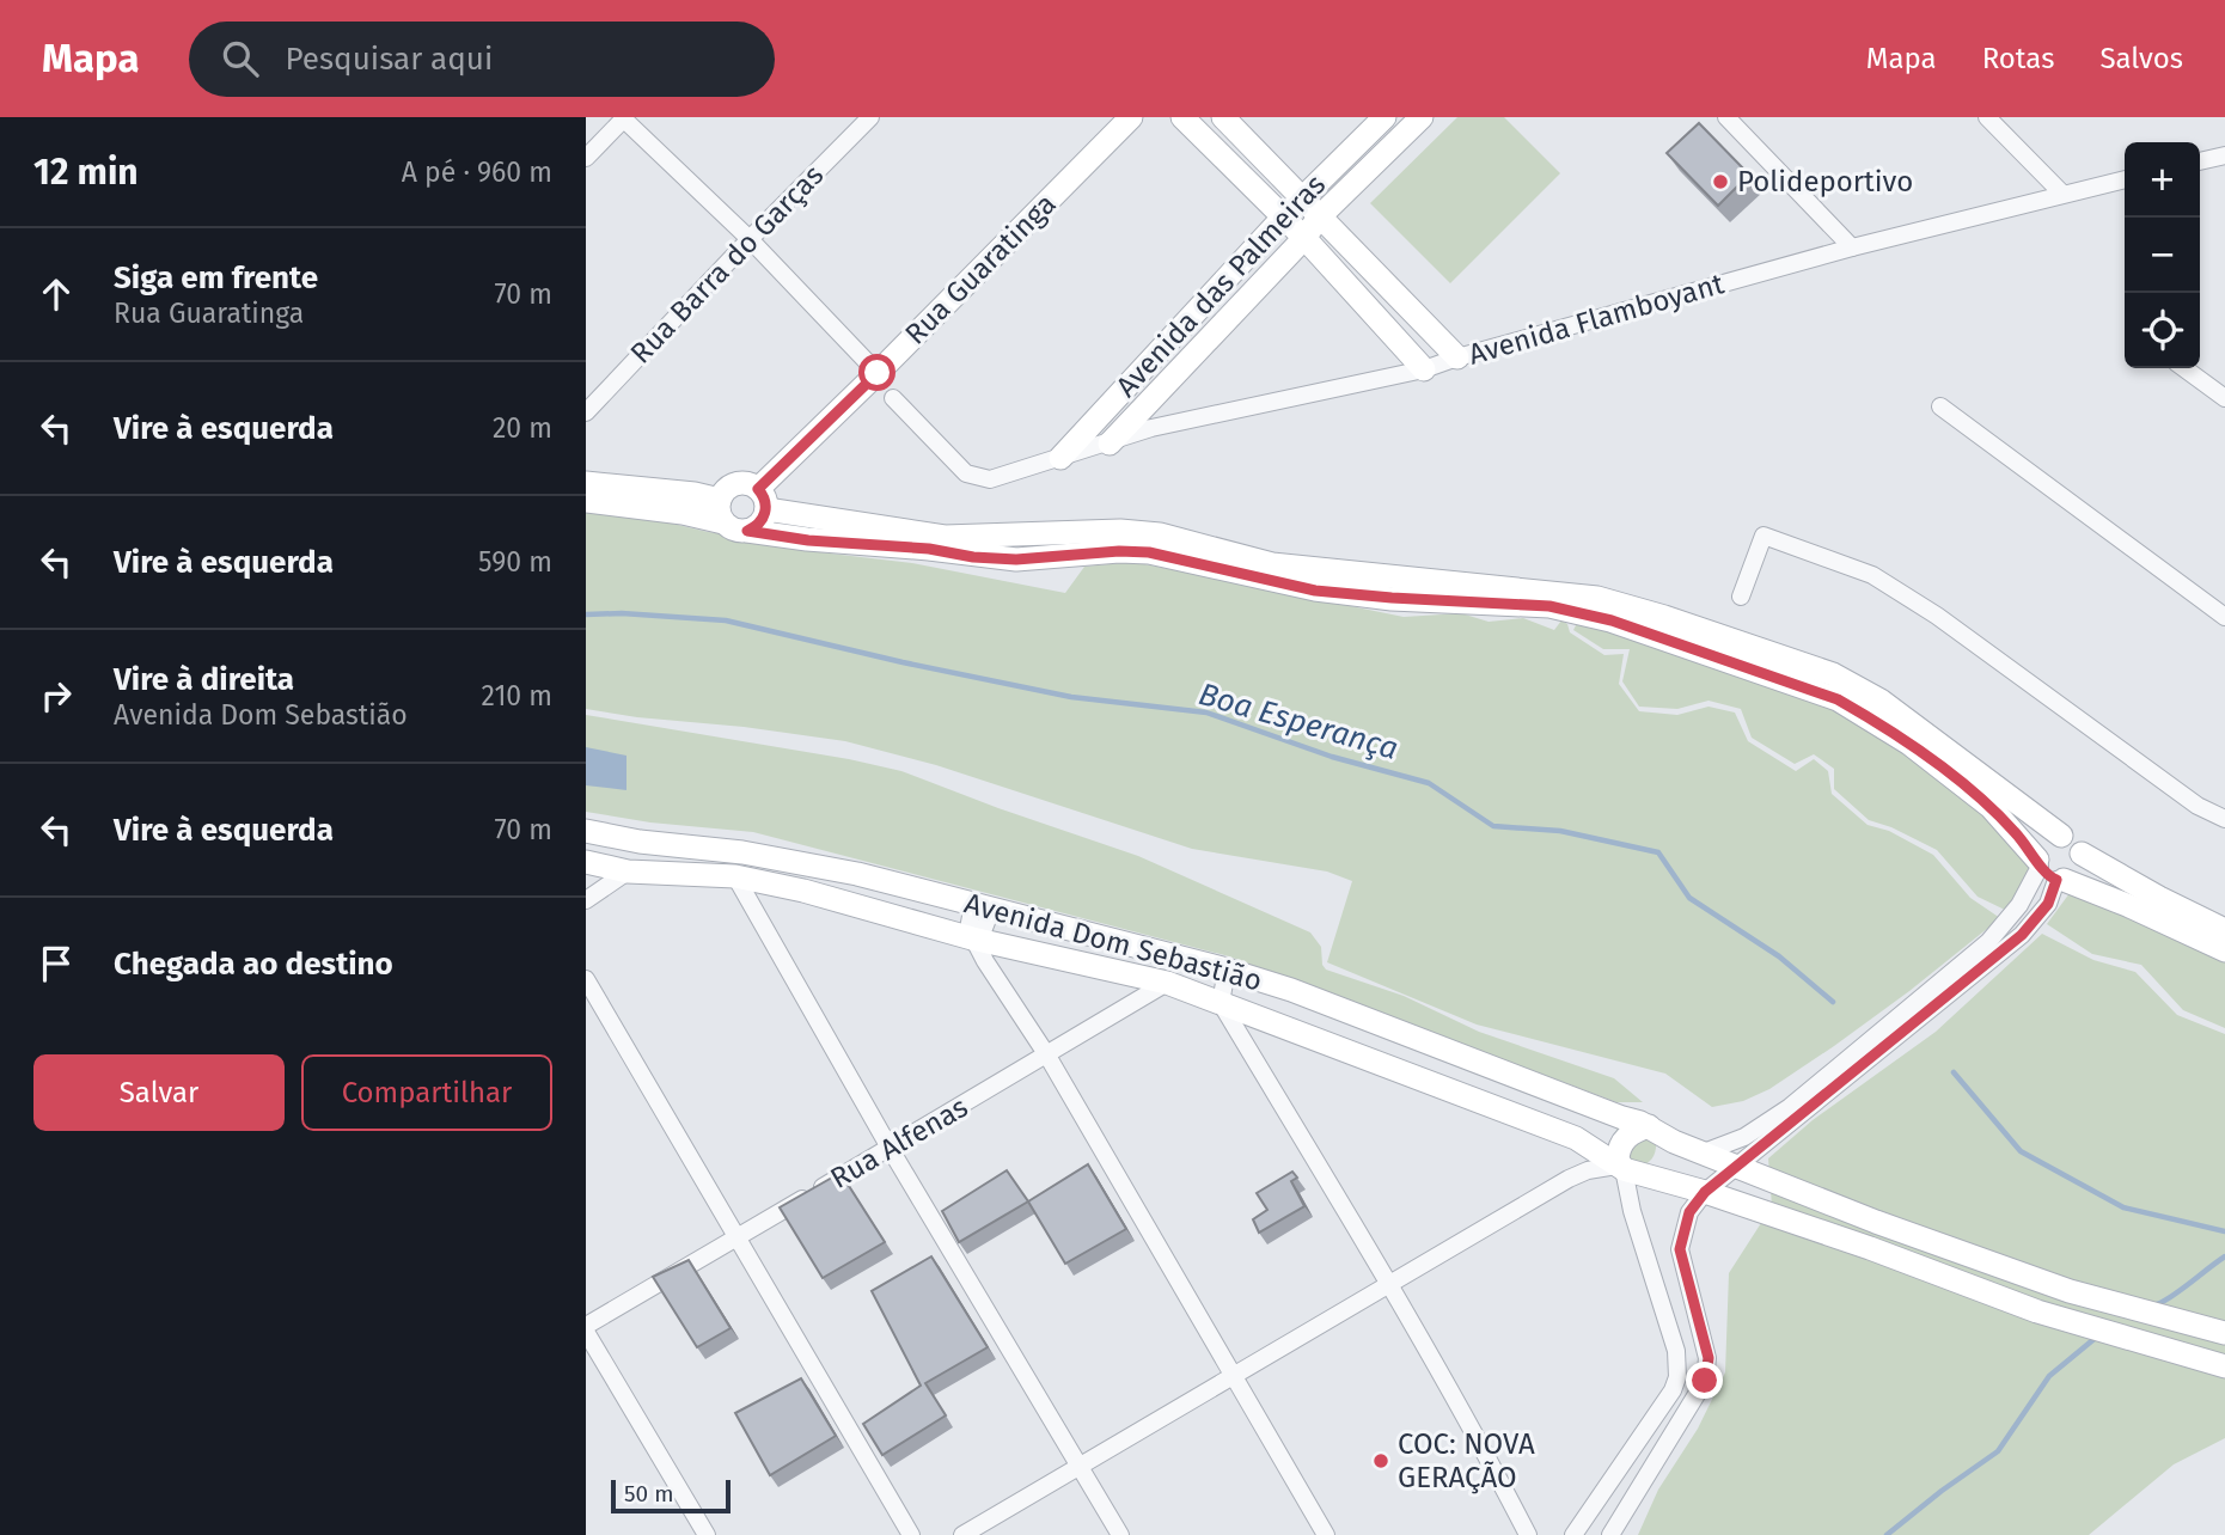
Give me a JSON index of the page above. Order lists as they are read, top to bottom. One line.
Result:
{"streets":{"street":["Rua Barra do Garças","Rua Guaratinga","Avenida das Palmeiras","Avenida Flamboyant","Avenida Dom Sebastião","Rua Alfenas"]},"crossings":[["Avenida das Palmeiras","Avenida Flamboyant"],["Avenida Dom Sebastião","Rua Alfenas"]],"water":["Boa Esperança"],"places":["Polideportivo","COC: NOVA GERAÇÃO"],"scale_bar":"50 m","page":{"header":"Mapa","search":"Pesquisar aqui","nav":["Mapa","Rotas","Salvos"],"heading":["12 min","A pé · 960 m"],"map_buttons":["+","−"],"list":[["Siga em frente","Rua Guaratinga","70 m"],["Vire à esquerda","20 m"],["Vire à esquerda","590 m"],["Vire à direita","Avenida Dom Sebastião","210 m"],["Vire à esquerda","70 m"],"Chegada ao destino"],"buttons":["Salvar","Compartilhar"],"scale":"50 m"}}
